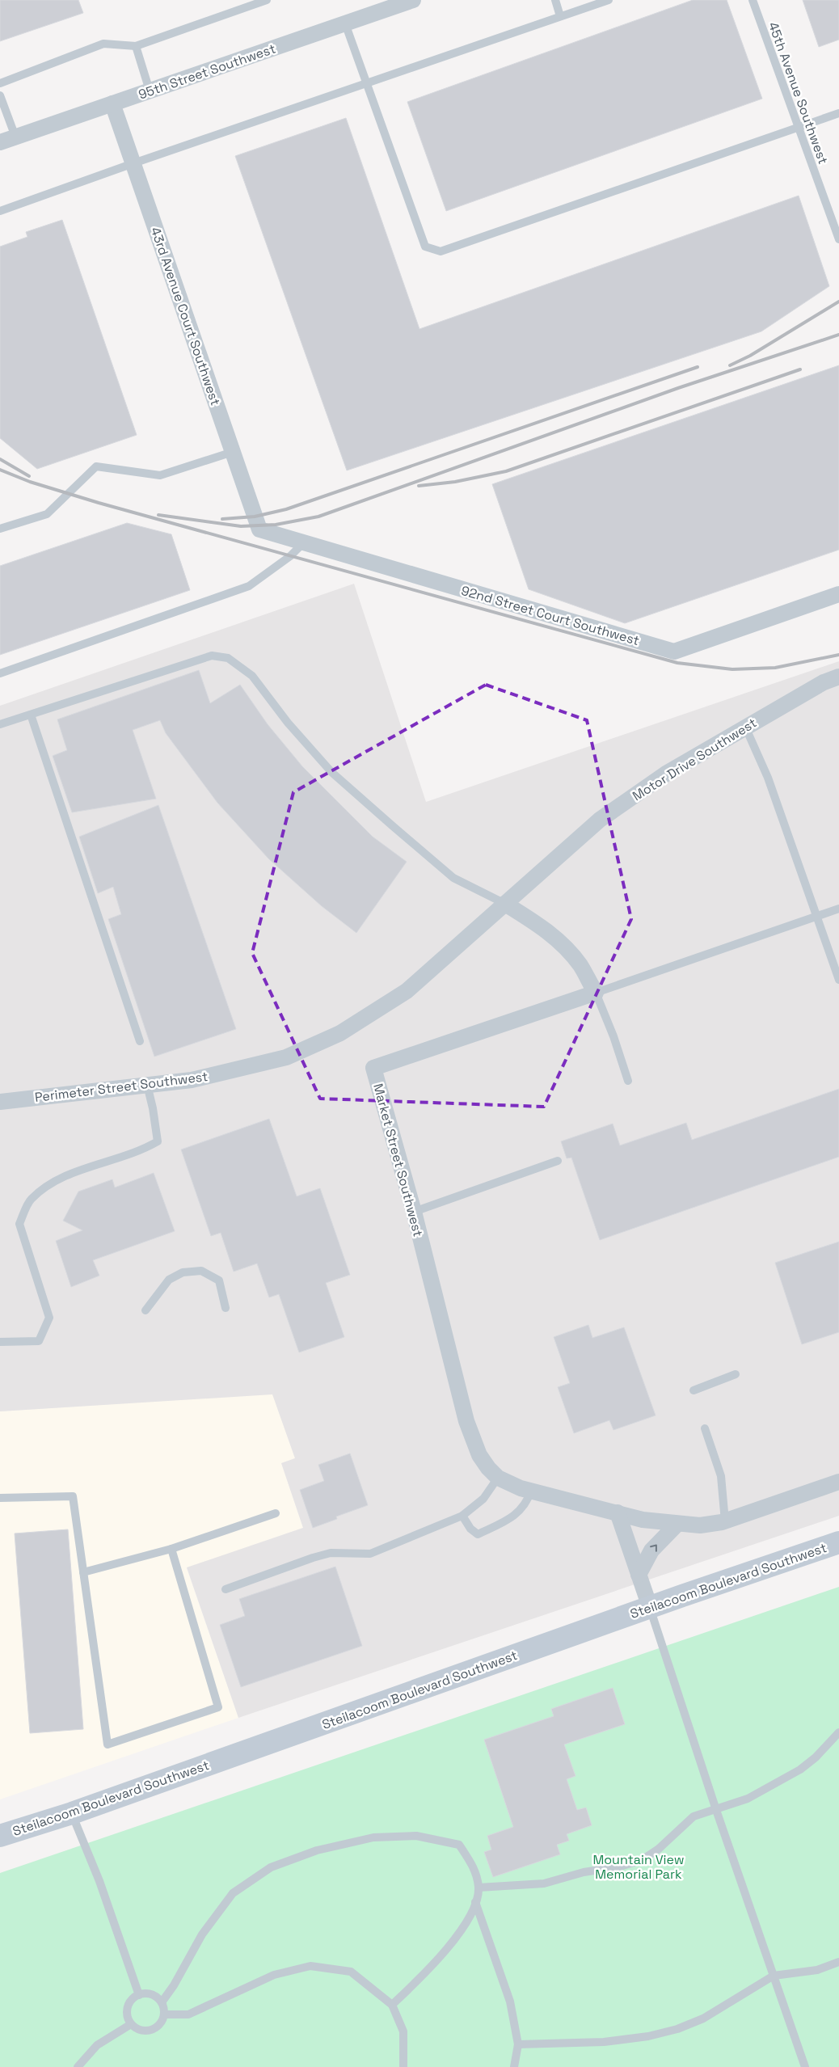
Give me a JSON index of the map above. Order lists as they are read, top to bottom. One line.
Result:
{"streets":{"main road":["Steilacoom Boulevard Southwest"],"street":["95th Street Southwest","43rd Avenue Court Southwest","92nd Street Court Southwest","Motor Drive Southwest","Perimeter Street Southwest","Market Street Southwest"],"lane":["45th Avenue Southwest"]},"crossings":[["95th Street Southwest","43rd Avenue Court Southwest"],["43rd Avenue Court Southwest","92nd Street Court Southwest"],["Motor Drive Southwest","Perimeter Street Southwest"]],"parks":["Mountain View Memorial Park"]}
